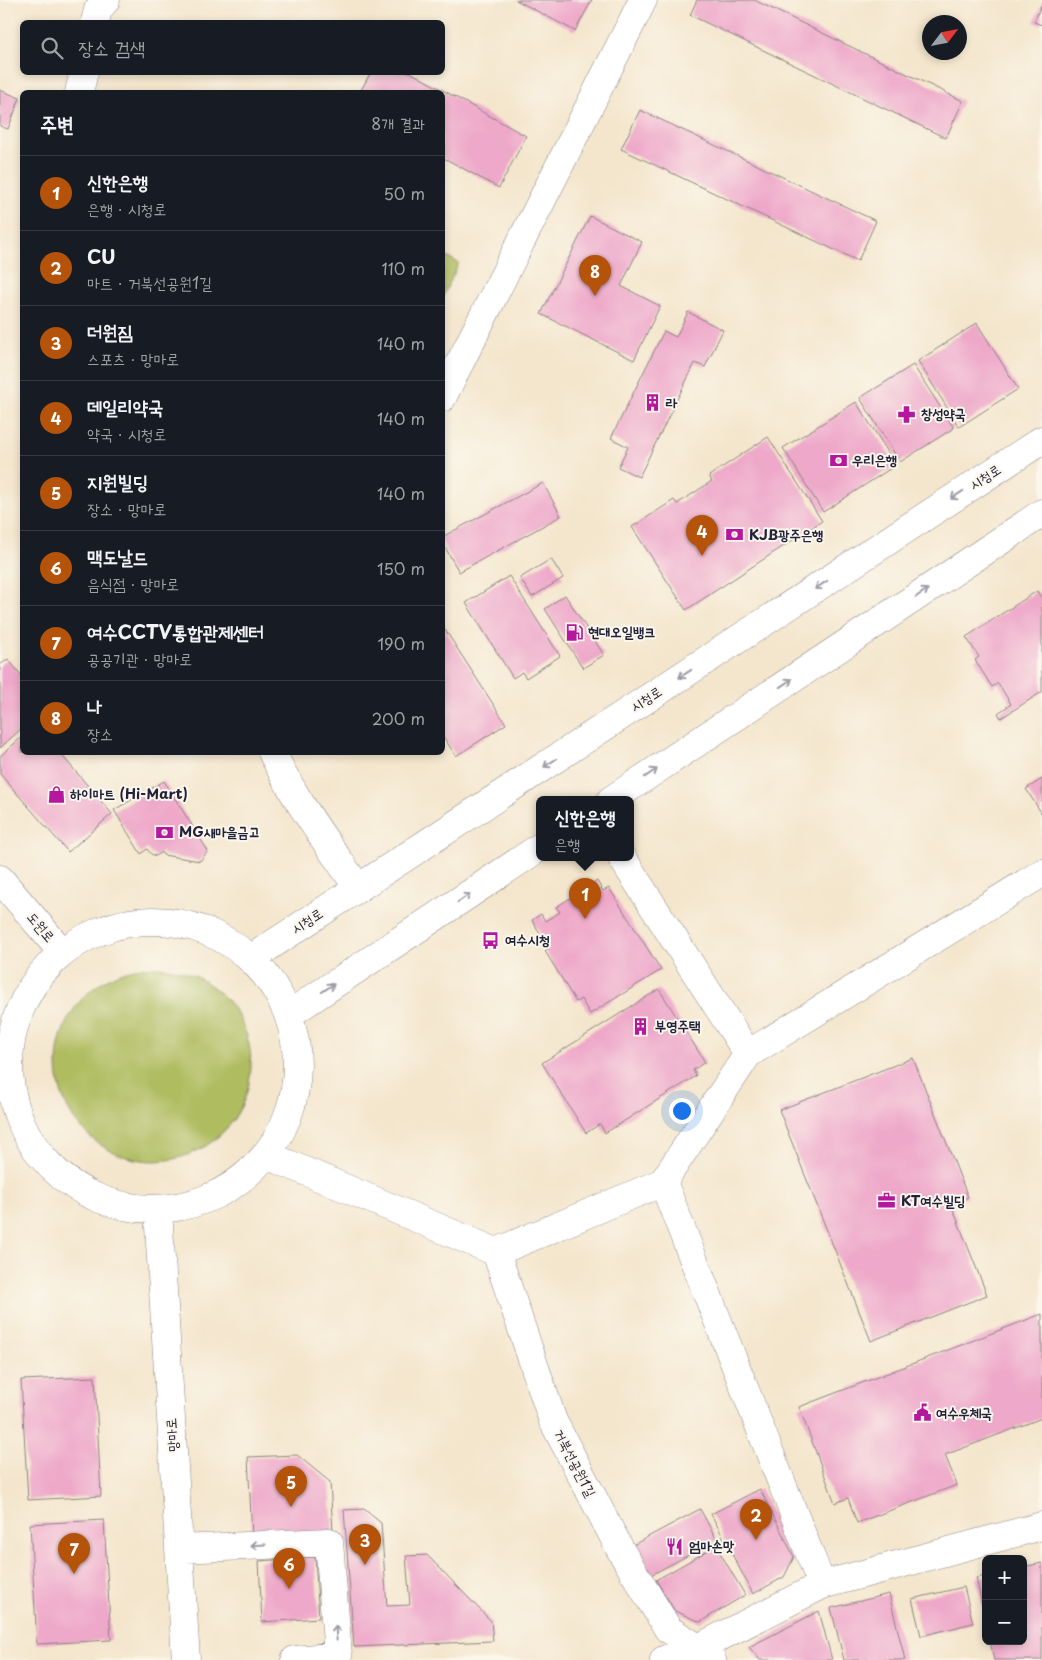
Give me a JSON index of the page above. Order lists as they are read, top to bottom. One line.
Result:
{"streets":{"street":["시청로","도원로","망마로","거북선공원1길"]},"places":{"building":["라","부영주택"],"pharmacy":["창성약국"],"bank":["우리은행","KJB광주은행","MG새마을금고"],"fuel station":["현대오일뱅크"],"shop":["하이마트 (Hi-Mart)"],"bus stop":["여수시청"],"office":["KT여수빌딩"],"public building":["여수우체국"],"restaurant":["엄마손맛"]},"north":"top right","page":{"search":"장소 검색","heading":["주변","8개 결과"],"list":[{"mark":"1","name":"신한은행","note":"은행 · 시청로","value":"50 m"},{"mark":"2","name":"CU","note":"마트 · 거북선공원1길","value":"110 m"},{"mark":"3","name":"더원짐","note":"스포츠 · 망마로","value":"140 m"},{"mark":"4","name":"데일리약국","note":"약국 · 시청로","value":"140 m"},{"mark":"5","name":"지원빌딩","note":"장소 · 망마로","value":"140 m"},{"mark":"6","name":"맥도날드","note":"음식점 · 망마로","value":"150 m"},{"mark":"7","name":"여수CCTV통합관제센터","note":"공공기관 · 망마로","value":"190 m"},{"mark":"8","name":"나","note":"장소","value":"200 m"}],"pins":["8","4","1","5","2","3","7","6"],"popup":["신한은행","은행"],"map_buttons":["+","−"]}}
